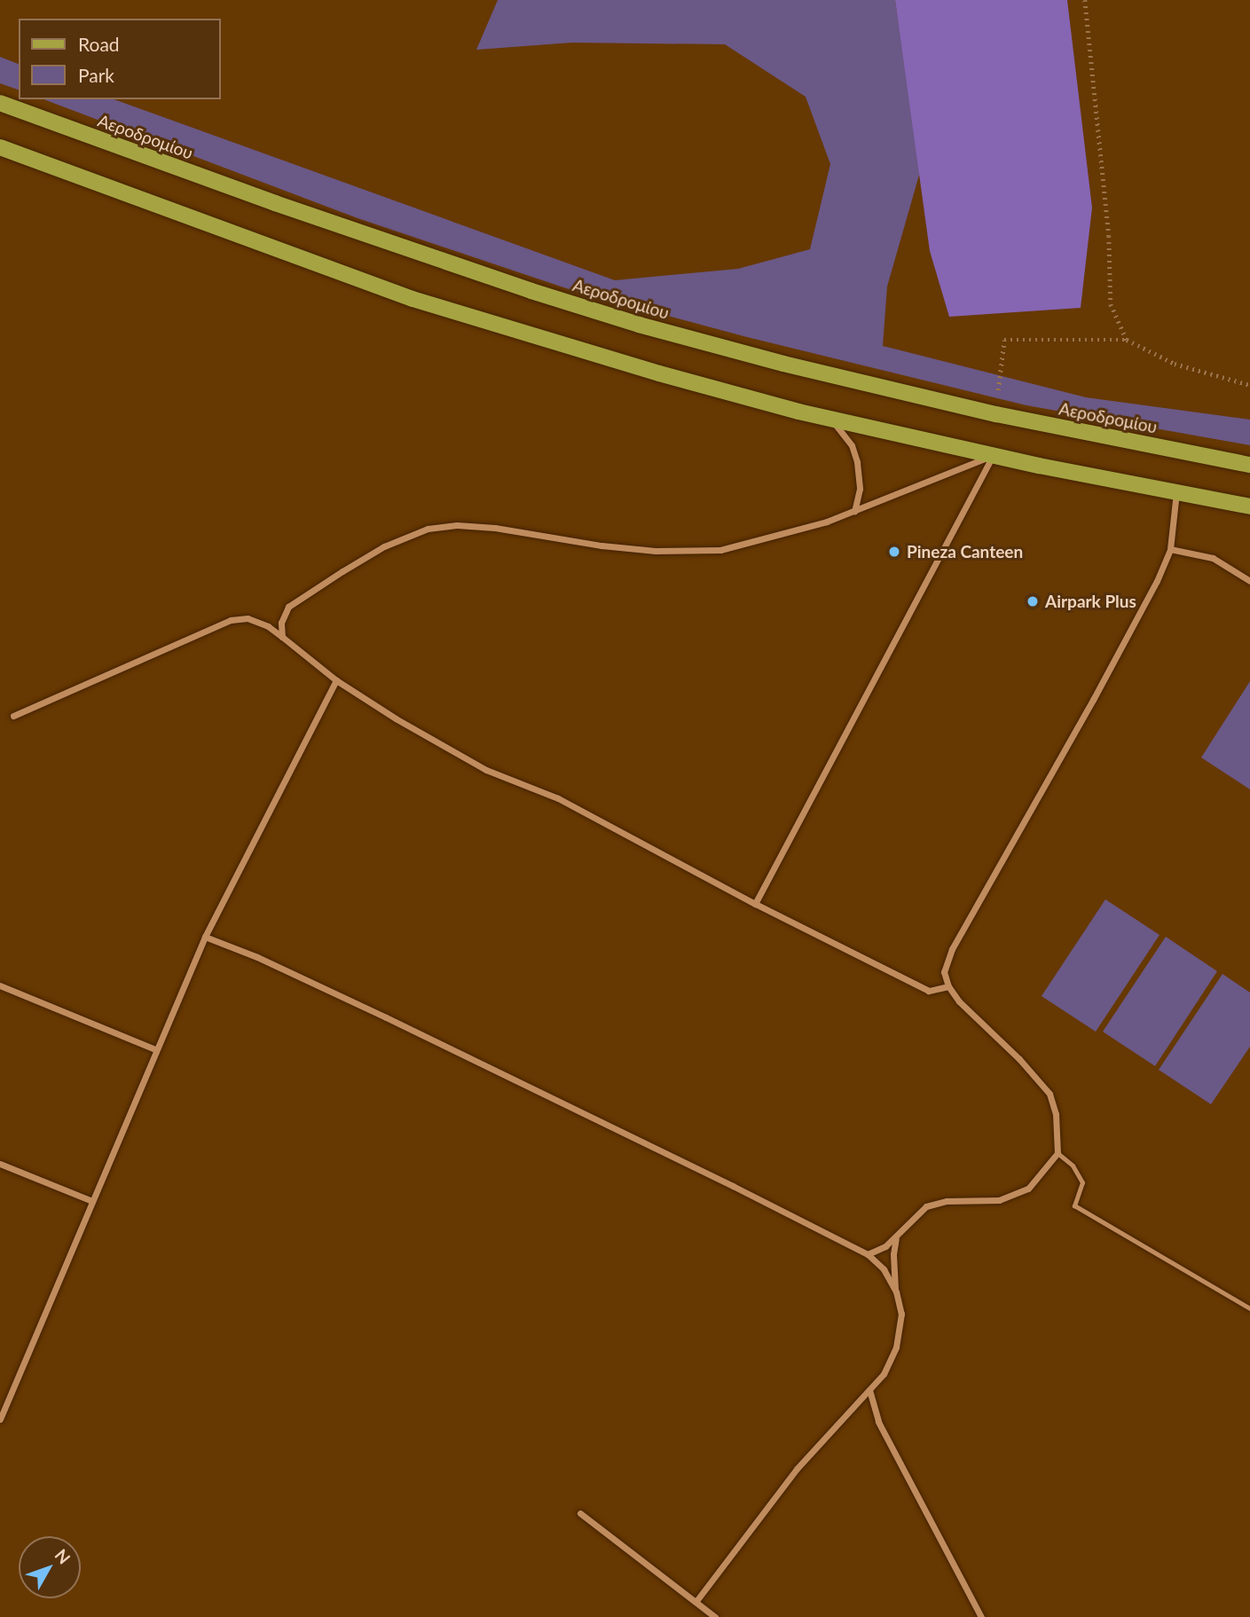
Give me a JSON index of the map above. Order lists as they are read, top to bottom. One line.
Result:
{"streets":{"main road":["Αεροδρομίου"]},"places":["Pineza Canteen","Airpark Plus"],"legend":["Road","Park"],"north":"top right"}
